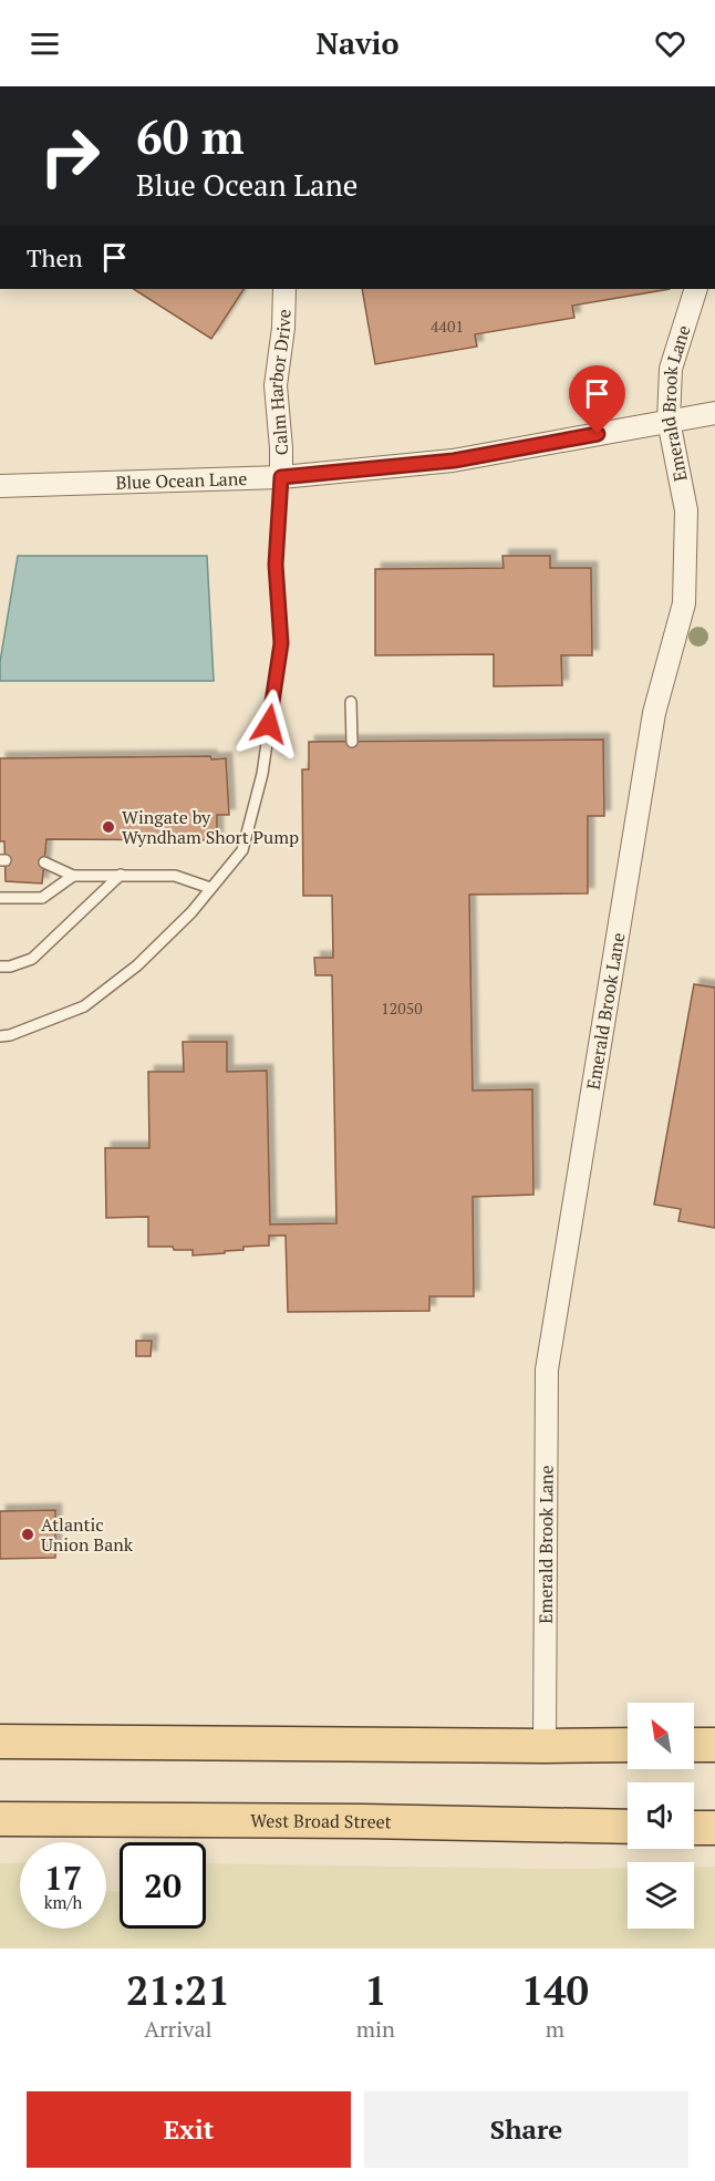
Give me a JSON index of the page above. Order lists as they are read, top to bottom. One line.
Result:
{"streets":{"main road":["West Broad Street"],"street":["Calm Harbor Drive","Emerald Brook Lane","Blue Ocean Lane"]},"crossings":[["Calm Harbor Drive","Blue Ocean Lane"],["Emerald Brook Lane","Blue Ocean Lane"]],"places":["Wingate by Wyndham Short Pump","Atlantic Union Bank"],"house_numbers":["4401","12050"],"north":"top left","page":{"header":"Navio","turn":["60 m","Blue Ocean Lane"],"then":"Then","speed":"17 km/h","limit":"20","eta":["21:21","Arrival","1","min","140","m"],"buttons":["Exit","Share"]}}
